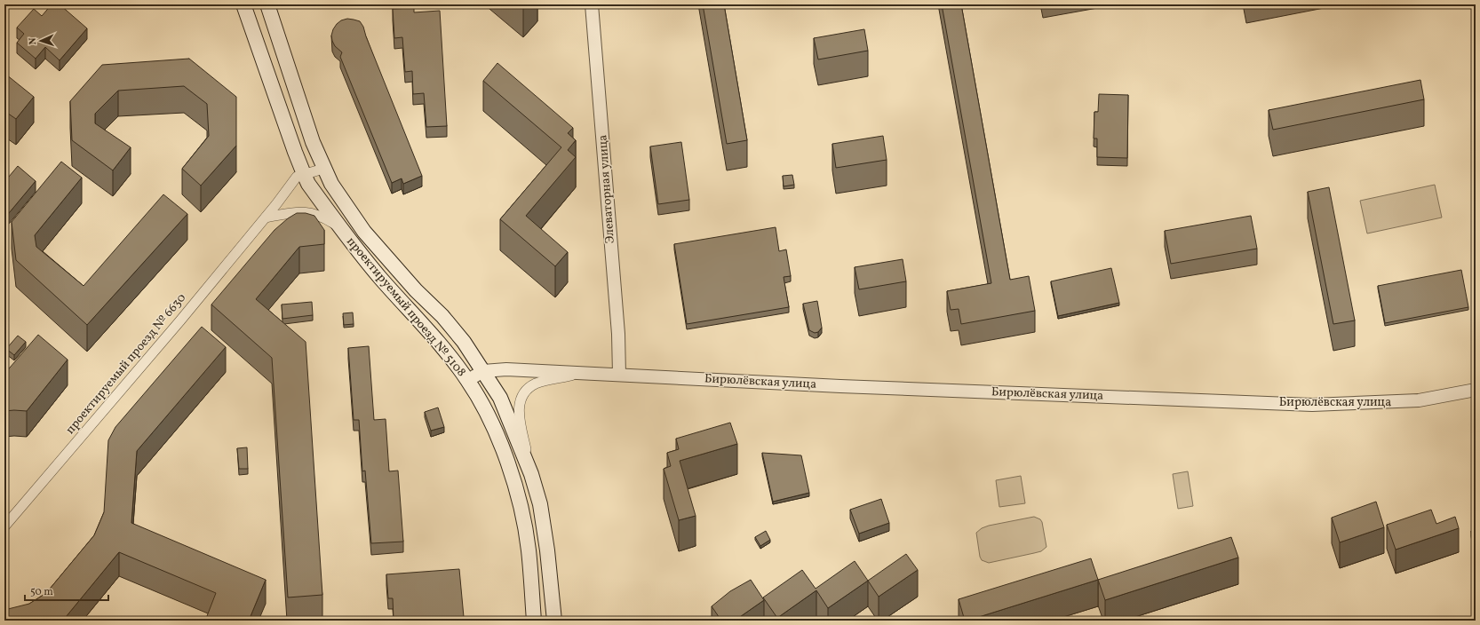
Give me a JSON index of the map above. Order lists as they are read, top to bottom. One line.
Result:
{"streets":{"main road":["проектируемый проезд № 5108"],"street":["Элеваторная улица","проектируемый проезд № 6630","Бирюлёвская улица"]},"crossings":[["Элеваторная улица","Бирюлёвская улица"],["проектируемый проезд № 5108","проектируемый проезд № 6630"],["проектируемый проезд № 5108","Бирюлёвская улица"]],"scale_bar":"50 m","north":"left"}
